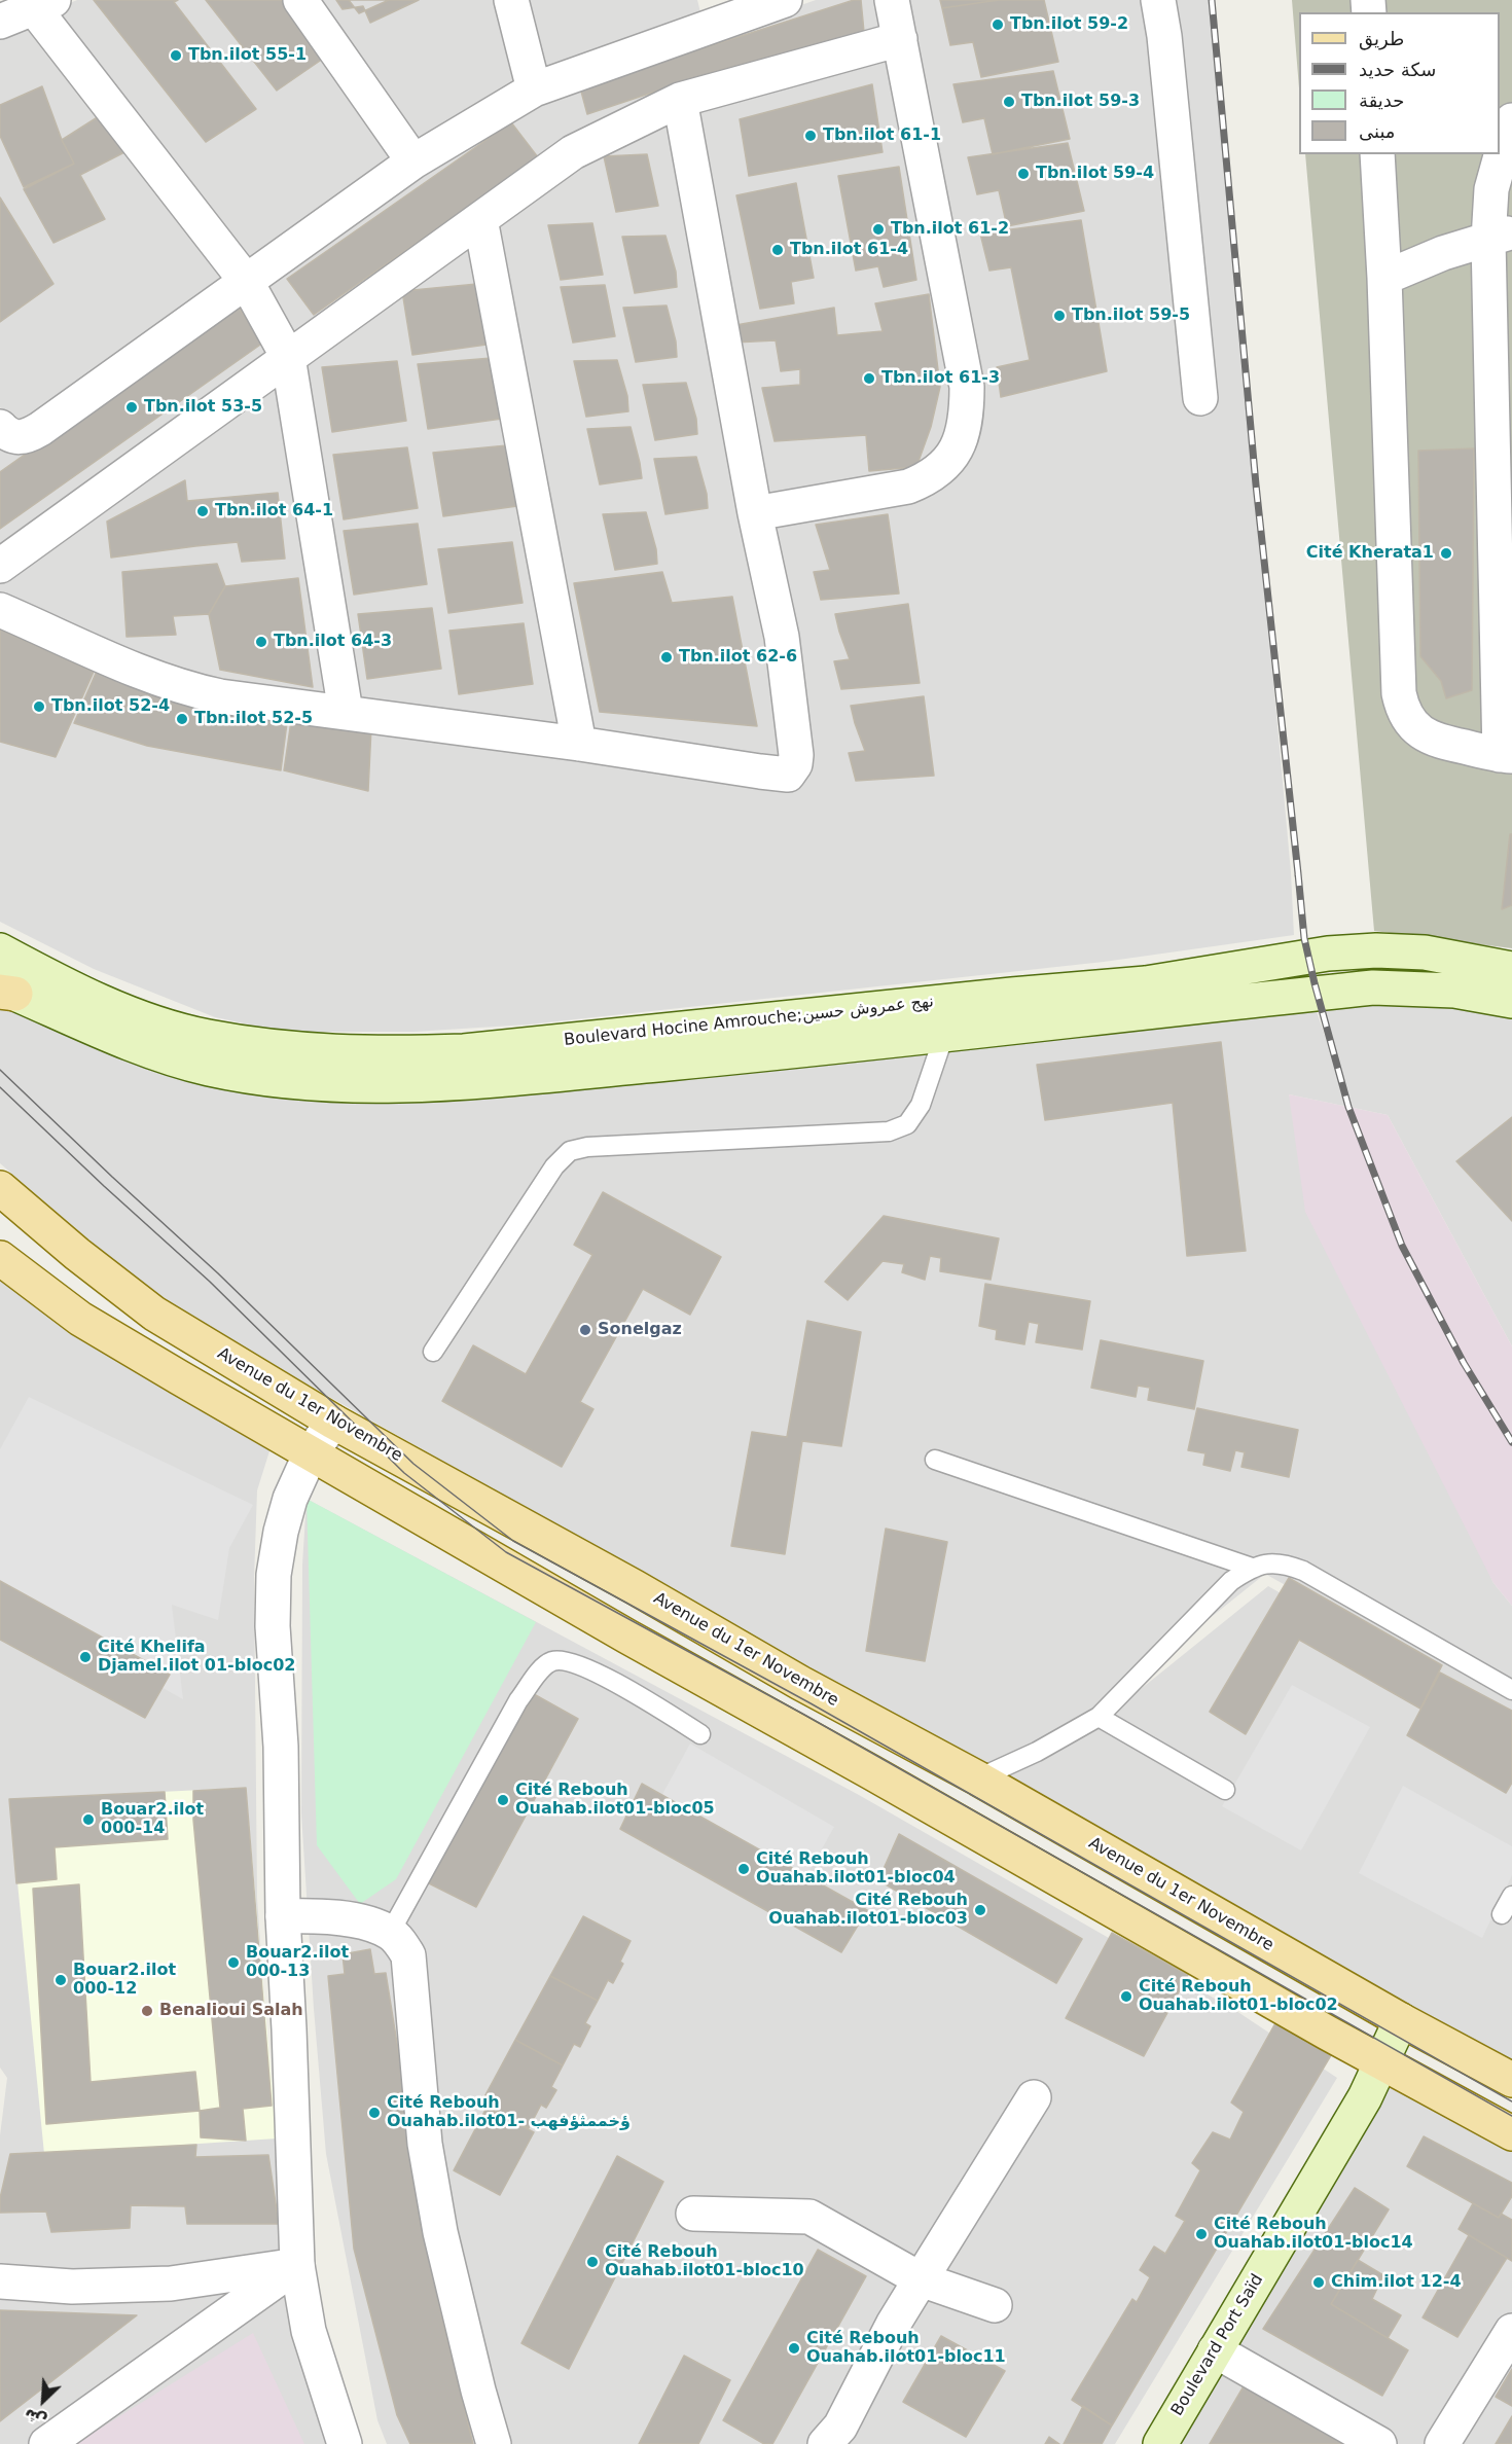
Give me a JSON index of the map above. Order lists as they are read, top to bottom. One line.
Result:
{"streets":{"main road":["Boulevard Hocine Amrouche;نهج عمروش حسين","Avenue du 1er Novembre","Boulevard Port Saïd"]},"crossings":[["Avenue du 1er Novembre","Boulevard Port Saïd"]],"places":["Tbn.ilot 59-2","Tbn.ilot 55-1","Tbn.ilot 59-3","Tbn.ilot 61-1","Tbn.ilot 59-4","Tbn.ilot 61-2","Tbn.ilot 61-4","Tbn.ilot 59-5","Tbn.ilot 61-3","Tbn.ilot 53-5","Tbn.ilot 64-1","Cité Kherata1","Tbn.ilot 64-3","Tbn.ilot 62-6","Tbn.ilot 52-4","Tbn.ilot 52-5","Sonelgaz","Cité Khelifa Djamel.ilot 01-bloc02","Cité Rebouh Ouahab.ilot01-bloc05","Bouar2.ilot 000-14","Cité Rebouh Ouahab.ilot01-bloc04","Cité Rebouh Ouahab.ilot01-bloc03","Bouar2.ilot 000-13","Bouar2.ilot 000-12","Cité Rebouh Ouahab.ilot01-bloc02","Benalioui Salah","Cité Rebouh Ouahab.ilot01- ؤخممثؤفهب","Cité Rebouh Ouahab.ilot01-bloc14","Cité Rebouh Ouahab.ilot01-bloc10","Chim.ilot 12-4","Cité Rebouh Ouahab.ilot01-bloc11"],"legend":["طريق","سكة حديد","حديقة","مبنى"],"north":"bottom left"}
